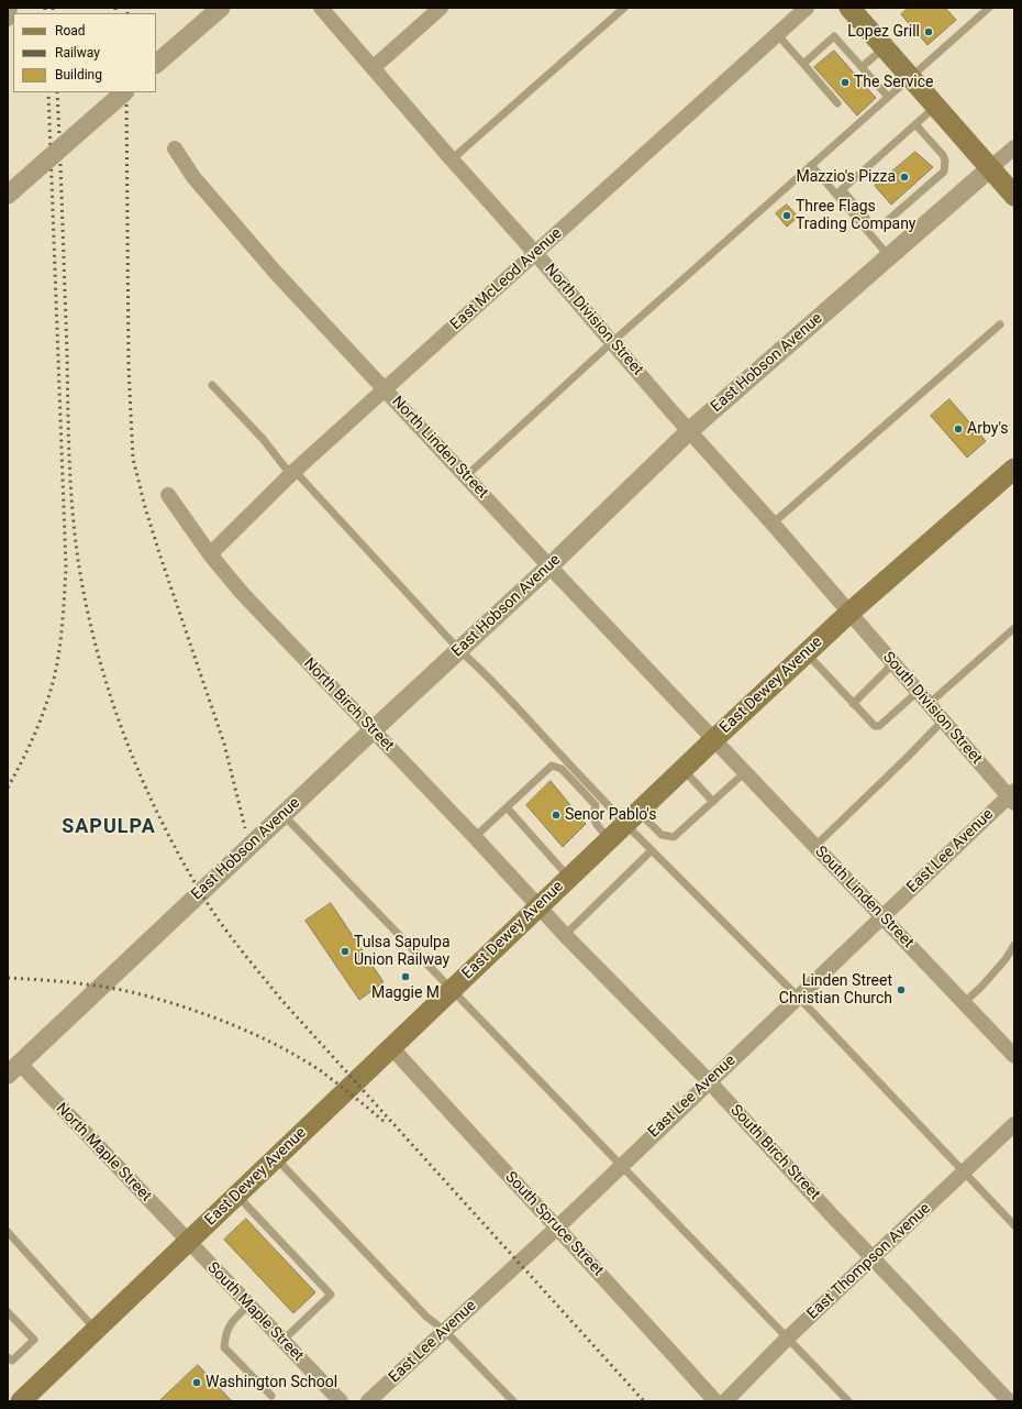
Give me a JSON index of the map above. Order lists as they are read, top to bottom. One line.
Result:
{"streets":{"main road":["East Dewey Avenue"],"street":["East McLeod Avenue","North Division Street","East Hobson Avenue","North Linden Street","North Birch Street","South Division Street","East Lee Avenue","South Linden Street","North Maple Street","South Birch Street","South Spruce Street","East Thompson Avenue","South Maple Street"]},"crossings":[["East McLeod Avenue","North Division Street"],["East McLeod Avenue","North Linden Street"],["East McLeod Avenue","North Birch Street"],["North Division Street","East Hobson Avenue"],["North Division Street","East Dewey Avenue"],["North Division Street","South Division Street"],["East Hobson Avenue","North Linden Street"],["East Hobson Avenue","North Birch Street"],["East Hobson Avenue","North Maple Street"],["North Linden Street","East Dewey Avenue"],["North Linden Street","South Linden Street"],["East Dewey Avenue","North Birch Street"],["East Dewey Avenue","South Division Street"],["East Dewey Avenue","South Linden Street"],["East Dewey Avenue","North Maple Street"],["East Dewey Avenue","South Birch Street"],["East Dewey Avenue","South Spruce Street"],["East Dewey Avenue","South Maple Street"],["North Birch Street","South Birch Street"],["South Division Street","East Lee Avenue"],["East Lee Avenue","South Linden Street"],["East Lee Avenue","South Birch Street"],["East Lee Avenue","South Spruce Street"],["North Maple Street","South Maple Street"],["South Birch Street","East Thompson Avenue"]],"districts":["SAPULPA"],"places":["Lopez Grill","The Service","Mazzio's Pizza","Three Flags Trading Company","Arby's","Senor Pablo's","Tulsa Sapulpa Union Railway","Maggie M","Linden Street Christian Church","Washington School"],"legend":["Road","Railway","Building"]}
